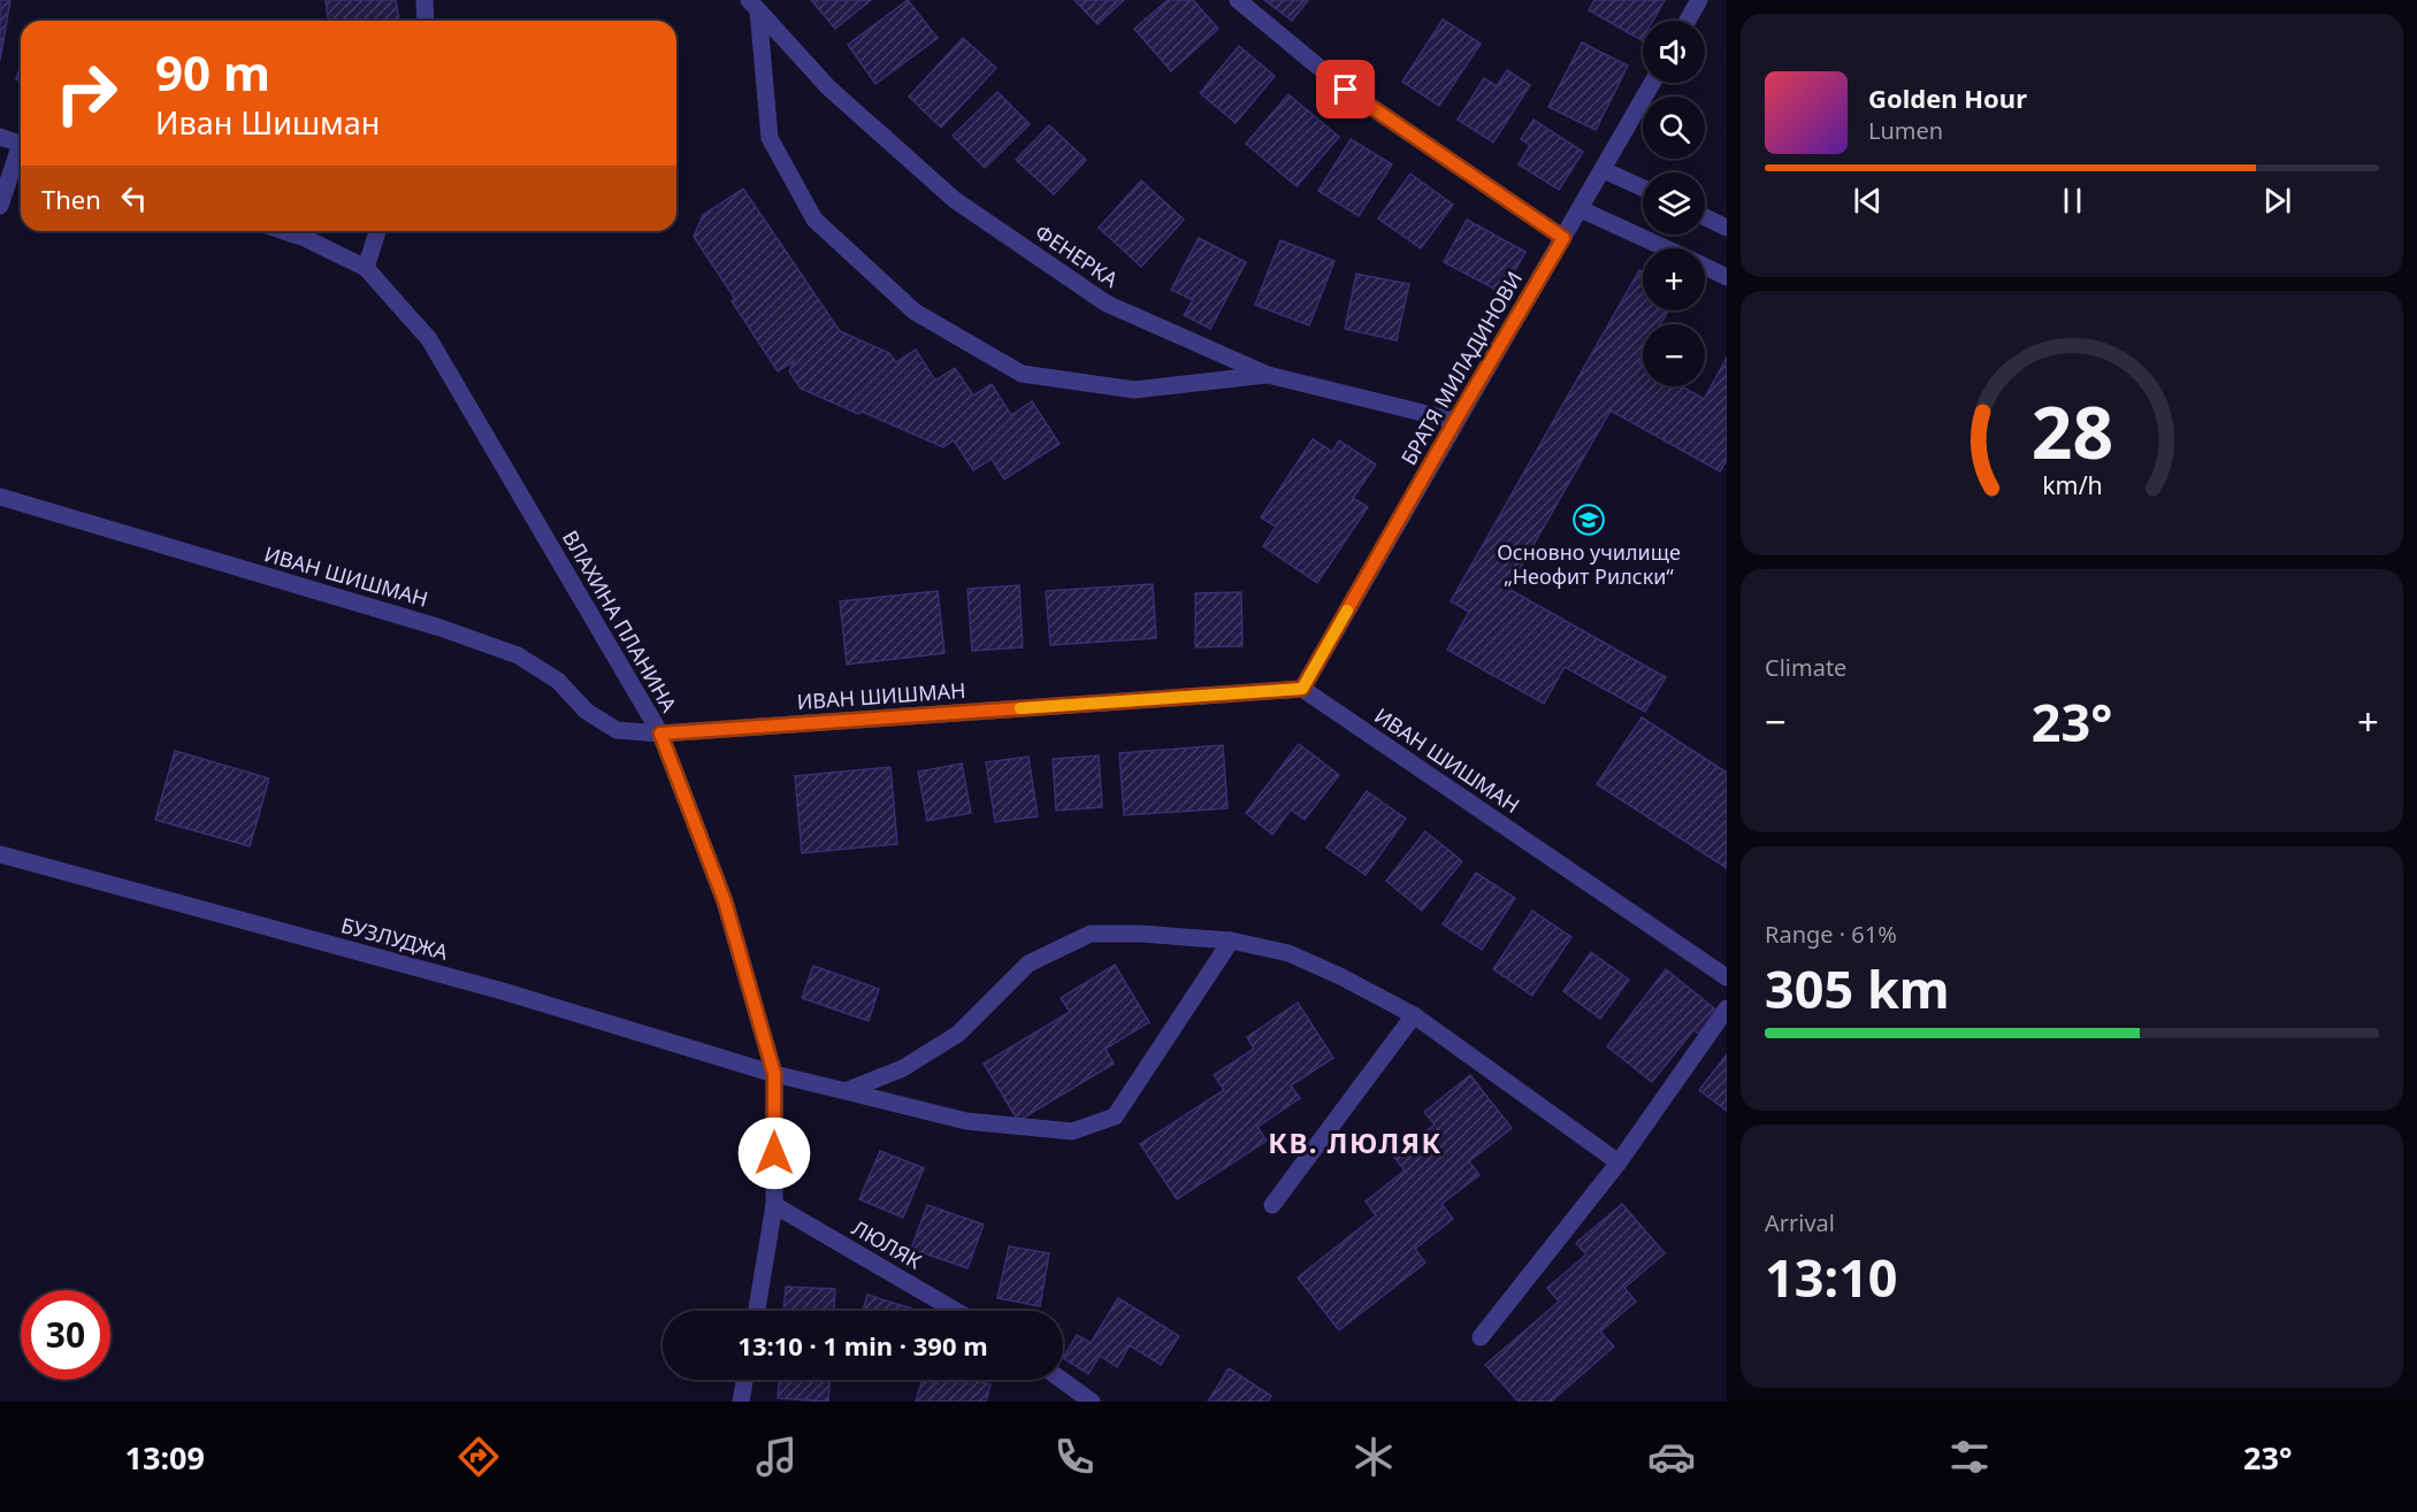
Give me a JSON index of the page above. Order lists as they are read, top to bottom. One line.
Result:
{"streets":{"street":["ФЕНЕРКА","БРАТЯ МИЛАДИНОВИ","ИВАН ШИШМАН","ВЛАХИНА ПЛАНИНА","БУЗЛУДЖА","ЛЮЛЯК"]},"crossings":[["ФЕНЕРКА","БРАТЯ МИЛАДИНОВИ"],["БРАТЯ МИЛАДИНОВИ","ИВАН ШИШМАН"],["ИВАН ШИШМАН","ВЛАХИНА ПЛАНИНА"],["ВЛАХИНА ПЛАНИНА","БУЗЛУДЖА"],["ВЛАХИНА ПЛАНИНА","ЛЮЛЯК"]],"districts":["КВ. ЛЮЛЯК"],"places":{"school or university":["Основно училище „Неофит Рилски“"]},"page":{"map_buttons":["+","−"],"turn":["90 m","Иван Шишман"],"song":["Golden Hour","Lumen"],"then":"Then","tile":["Climate",["Range · 61%","305 km"],["Arrival","13:10"]],"heat":["−","23°","+"],"limit":"30","trip":"13:10 · 1 min · 390 m","tabs":["13:09","23°"],"gauge":["28","km/h"]}}
